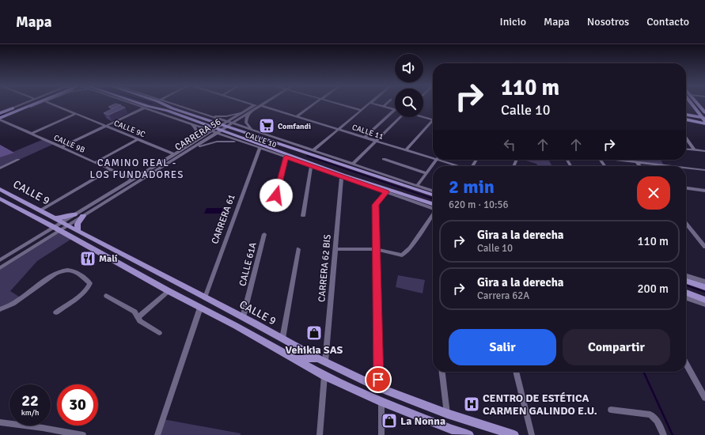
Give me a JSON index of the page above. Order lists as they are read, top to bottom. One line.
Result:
{"streets":{"main road":["CALLE 10","CALLE 9"],"street":["CALLE 9C","CALLE 11","CARRERA 56","CALLE 9B","CARRERA 61","CALLE 61A","CARRERA 62 BIS"]},"crossings":[["CALLE 9C","CARRERA 56"],["CALLE 11","CARRERA 56"],["CARRERA 56","CALLE 10"],["CARRERA 56","CALLE 9B"],["CARRERA 56","CALLE 9"],["CALLE 10","CARRERA 61"],["CALLE 10","CARRERA 62 BIS"],["CALLE 9","CARRERA 61"],["CALLE 9","CALLE 61A"],["CALLE 9","CARRERA 62 BIS"]],"districts":["CAMINO REAL - LOS FUNDADORES"],"places":{"supermarket":["Comfandi"],"restaurant":["Malí"],"shop":["Vehikia SAS","La Nonna"],"hospital":["CENTRO DE ESTÉTICA CARMEN GALINDO E.U."]},"page":{"header":"Mapa","nav":["Inicio","Mapa","Nosotros","Contacto"],"turn":["110 m","Calle 10"],"heading":["2 min","620 m · 10:56"],"list":[{"name":"Gira a la derecha","note":"Calle 10","value":"110 m"},{"name":"Gira a la derecha","note":"Carrera 62A","value":"200 m"}],"buttons":["Salir","Compartir"],"speed":"22 km/h","limit":"30"}}
